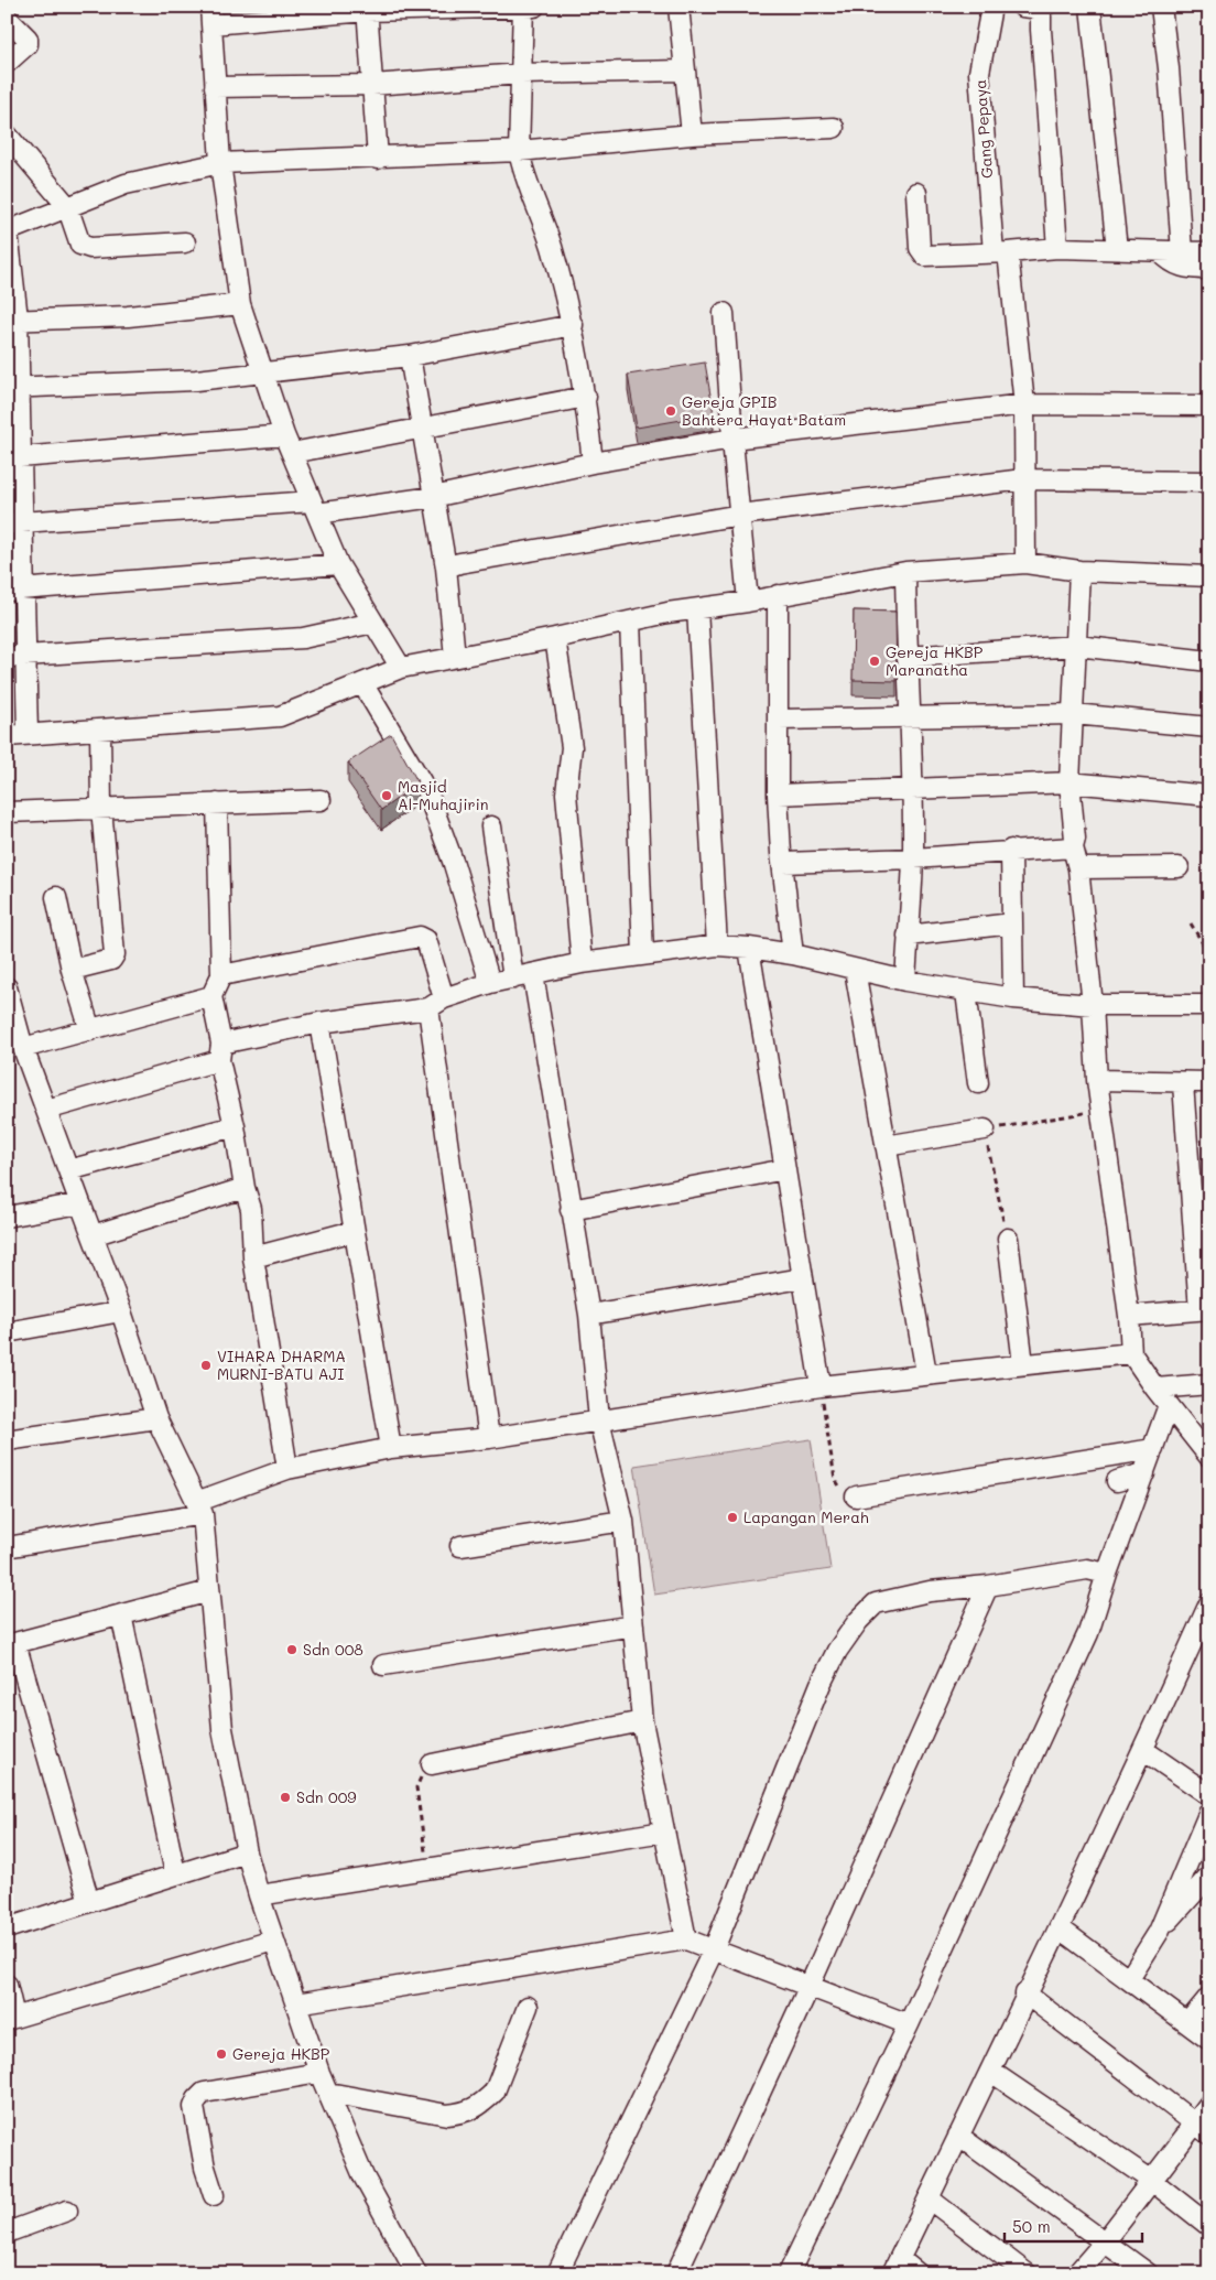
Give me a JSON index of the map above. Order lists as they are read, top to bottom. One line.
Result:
{"streets":{"street":["Gang Pepaya"]},"places":["Gereja GPIB Bahtera Hayat Batam","Gereja HKBP Maranatha","Masjid Al-Muhajirin","VIHARA DHARMA MURNI-BATU AJI","Lapangan Merah","Sdn 008","Sdn 009","Gereja HKBP"],"scale_bar":"50 m"}
